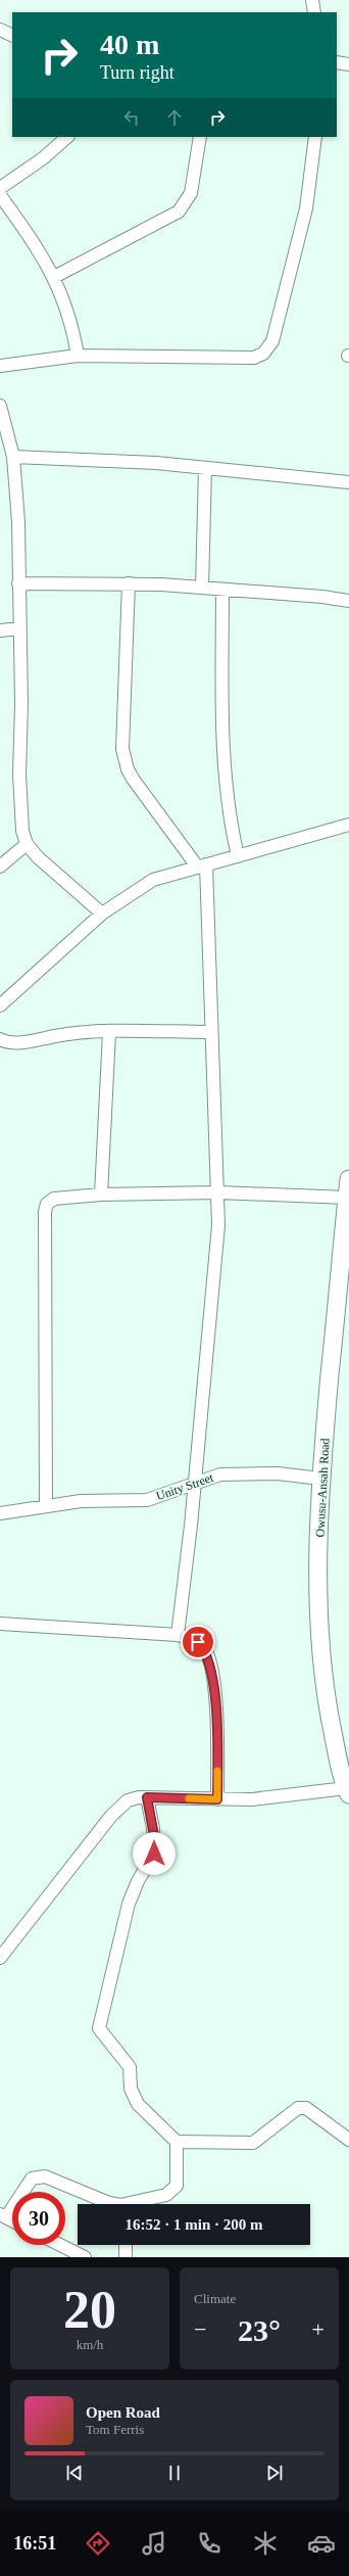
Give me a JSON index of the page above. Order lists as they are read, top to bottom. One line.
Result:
{"streets":{"street":["Unity Street","Owusu-Ansah Road"]},"crossings":[["Unity Street","Owusu-Ansah Road"]],"page":{"turn":["40 m","Turn right"],"limit":"30","trip":"16:52 · 1 min · 200 m","tile":[["20","km/h"],"Climate"],"heat":["−","23°","+"],"song":["Open Road","Tom Ferris"],"tabs":"16:51"}}
